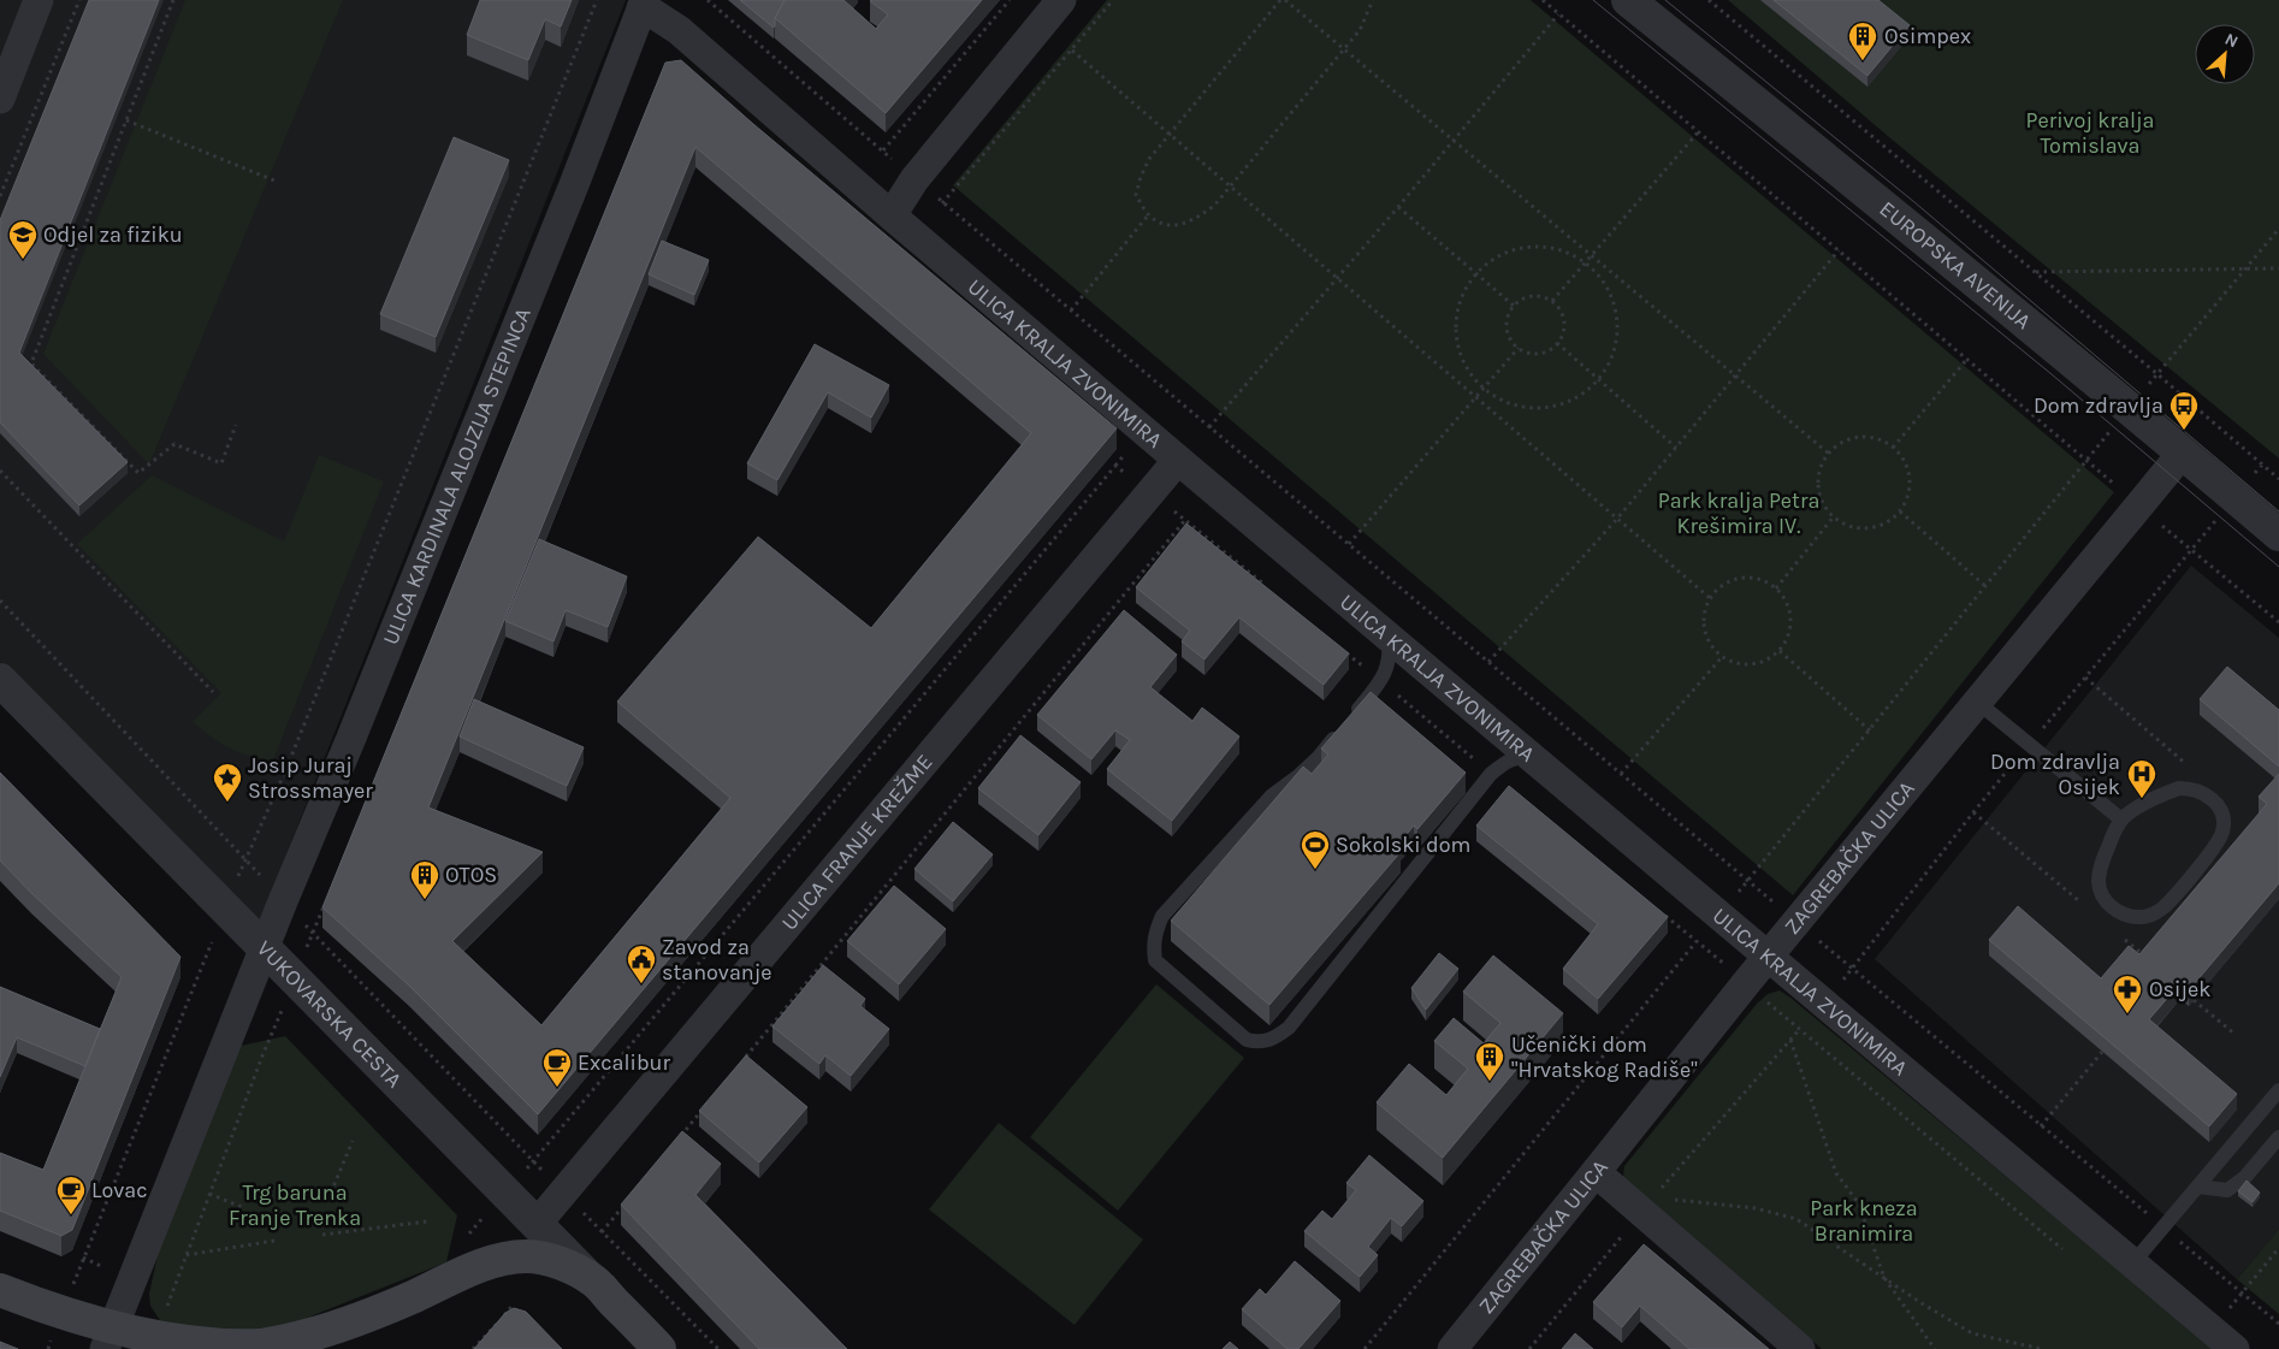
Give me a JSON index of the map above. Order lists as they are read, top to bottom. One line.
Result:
{"streets":{"main road":["VUKOVARSKA CESTA"],"street":["EUROPSKA AVENIJA","ULICA KRALJA ZVONIMIRA","ULICA KARDINALA ALOJZIJA STEPINCA","ULICA FRANJE KREŽME","ZAGREBAČKA ULICA"]},"crossings":[["EUROPSKA AVENIJA","ZAGREBAČKA ULICA"],["ULICA KRALJA ZVONIMIRA","ULICA KARDINALA ALOJZIJA STEPINCA"],["ULICA KRALJA ZVONIMIRA","ULICA FRANJE KREŽME"],["ULICA KRALJA ZVONIMIRA","ZAGREBAČKA ULICA"],["ULICA KARDINALA ALOJZIJA STEPINCA","VUKOVARSKA CESTA"],["ULICA FRANJE KREŽME","VUKOVARSKA CESTA"]],"parks":["Perivoj kralja Tomislava","Park kralja Petra Krešimira IV.","Trg baruna Franje Trenka","Park kneza Branimira"],"places":{"building":["Osimpex","OTOS","Učenički dom \"Hrvatskog Radiše\""],"school or university":["Odjel za fiziku"],"bus stop":["Dom zdravlja"],"hospital":["Dom zdravlja Osijek"],"place":["Josip Juraj Strossmayer"],"sports":["Sokolski dom"],"public building":["Zavod za stanovanje"],"pharmacy":["Osijek"],"cafe":["Excalibur","Lovac"]},"north":"top right"}
